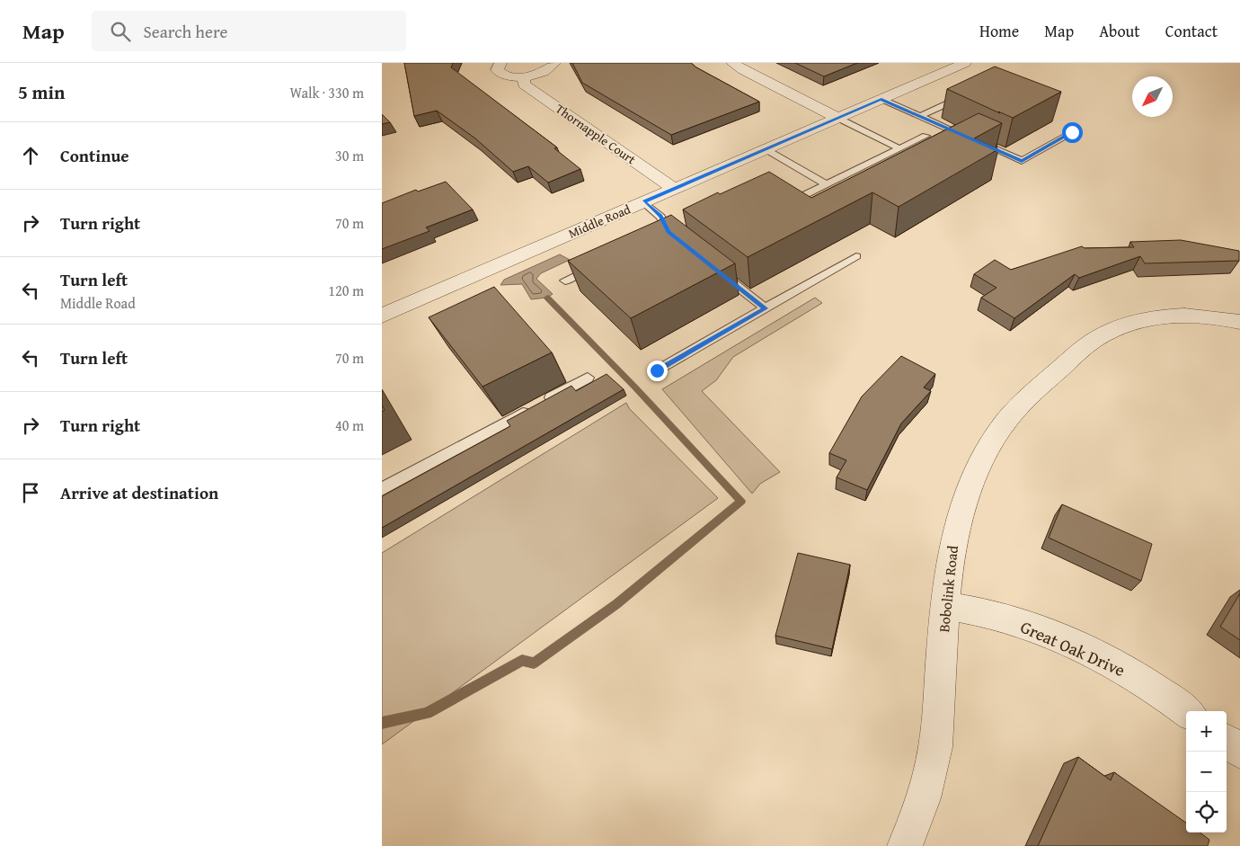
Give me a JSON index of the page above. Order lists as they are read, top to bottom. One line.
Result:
{"streets":{"street":["Thornapple Court","Middle Road","Bobolink Road","Great Oak Drive"]},"crossings":[["Thornapple Court","Middle Road"],["Bobolink Road","Great Oak Drive"]],"north":"bottom left","page":{"header":"Map","search":"Search here","nav":["Home","Map","About","Contact"],"heading":["5 min","Walk · 330 m"],"list":[["Continue","30 m"],["Turn right","70 m"],["Turn left","Middle Road","120 m"],["Turn left","70 m"],["Turn right","40 m"],"Arrive at destination"],"map_buttons":["+","−"]}}
